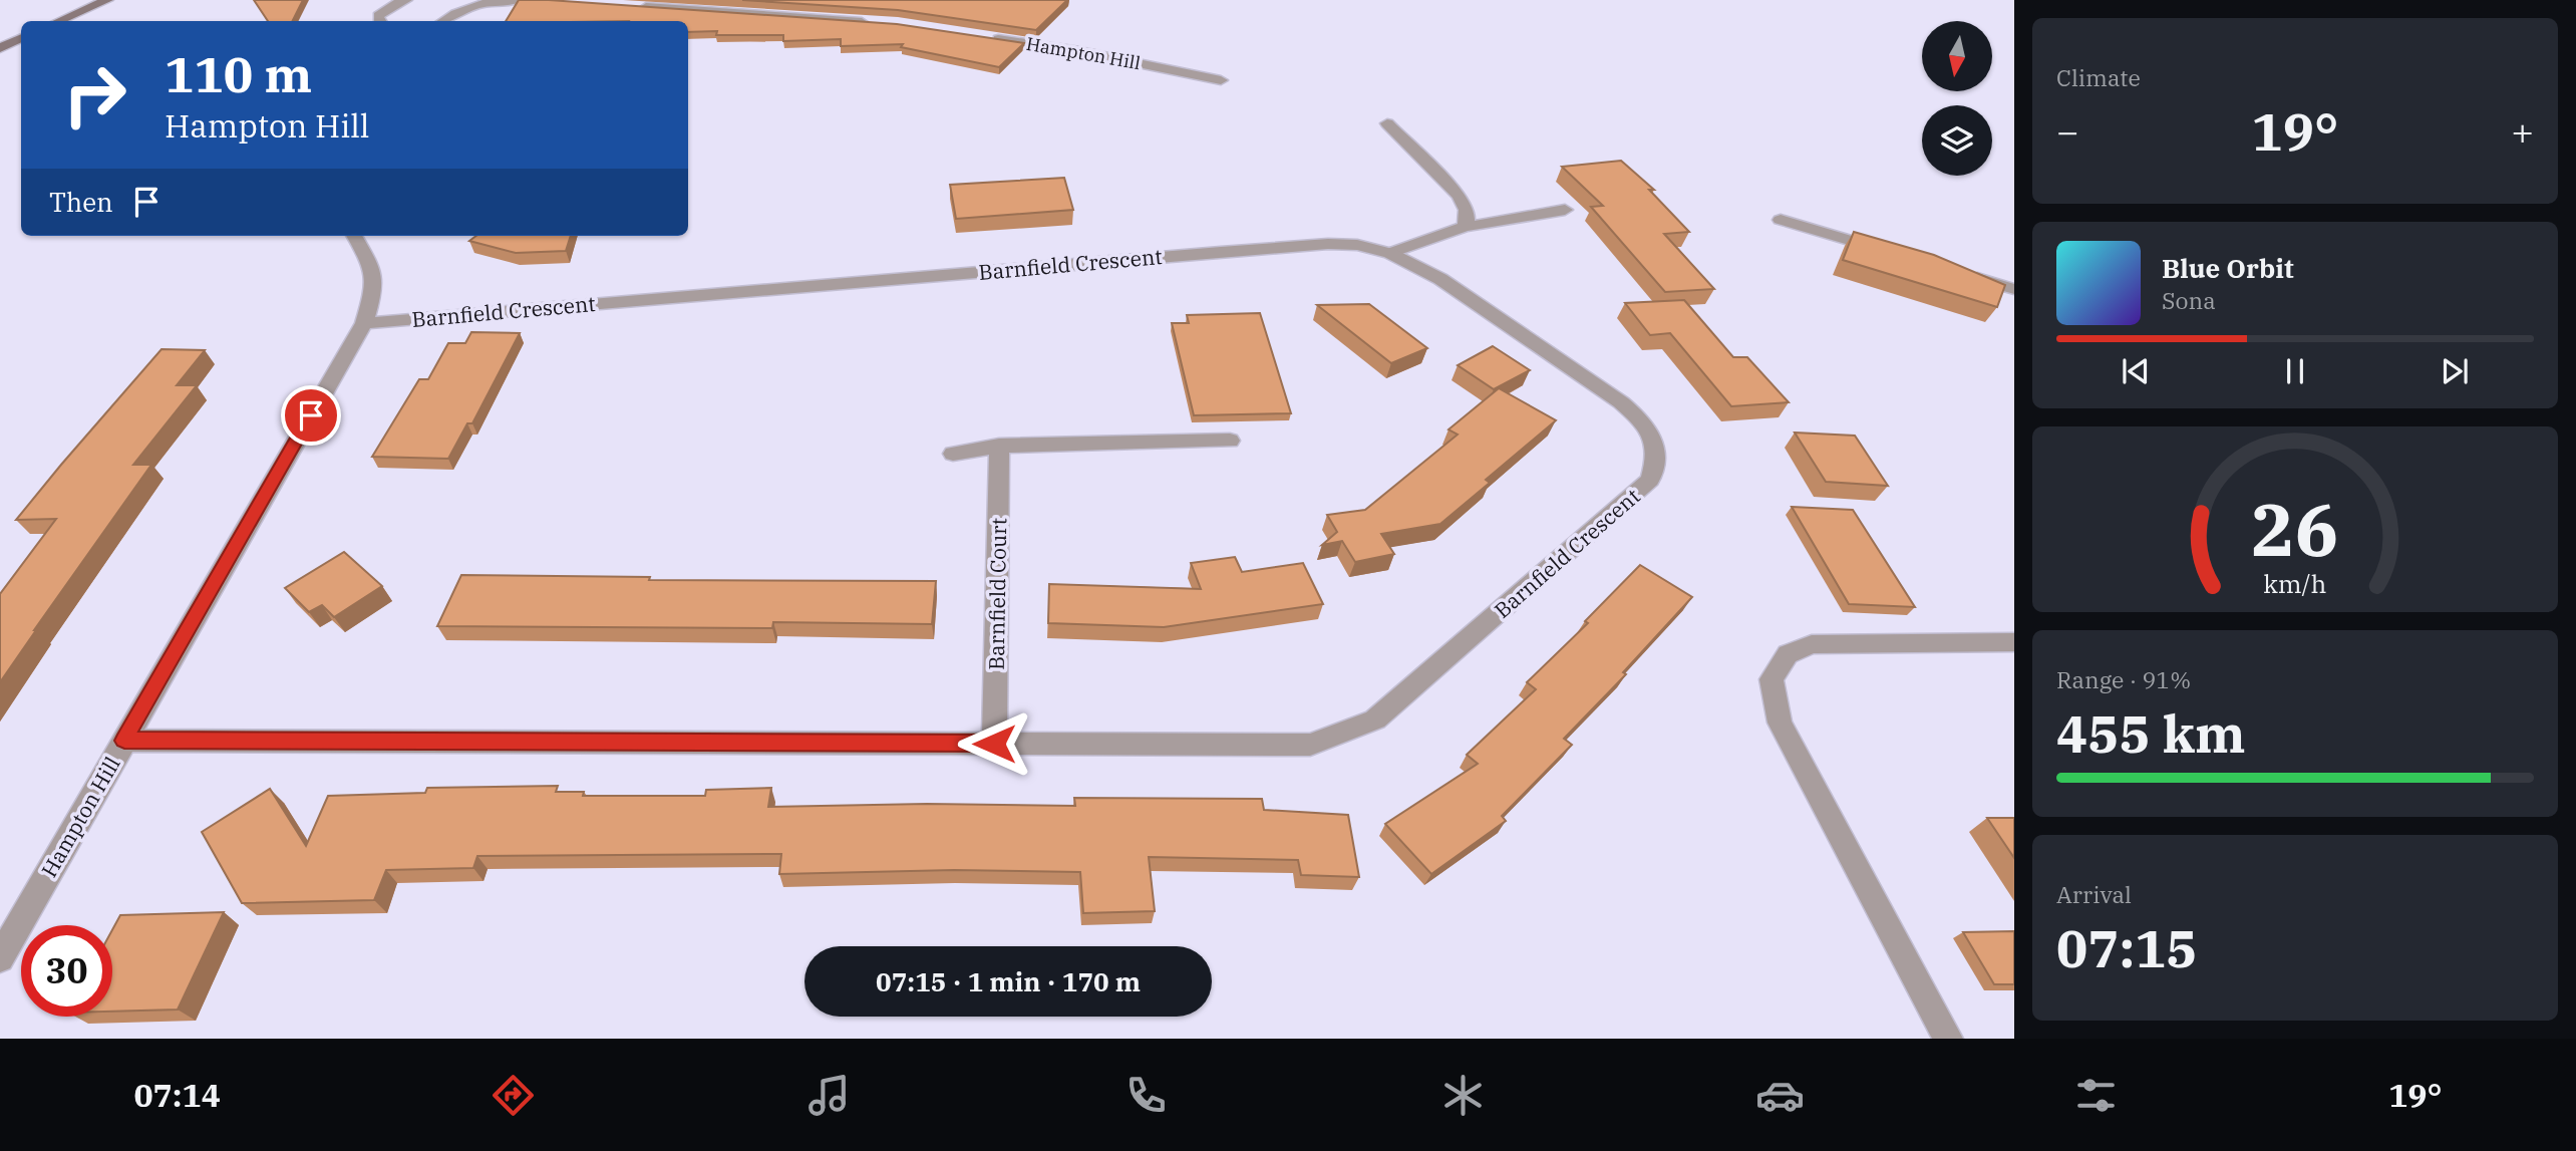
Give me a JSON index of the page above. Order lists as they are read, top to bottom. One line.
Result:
{"streets":{"street":["Hampton Hill","Barnfield Crescent","Barnfield Court"]},"crossings":[["Hampton Hill","Barnfield Crescent"],["Barnfield Crescent","Barnfield Court"]],"north":"bottom","page":{"tile":["Climate",["Range · 91%","455 km"],["Arrival","07:15"]],"turn":["110 m","Hampton Hill"],"heat":["−","19°","+"],"then":"Then","song":["Blue Orbit","Sona"],"limit":"30","trip":"07:15 · 1 min · 170 m","tabs":["07:14","19°"],"gauge":["26","km/h"]}}
